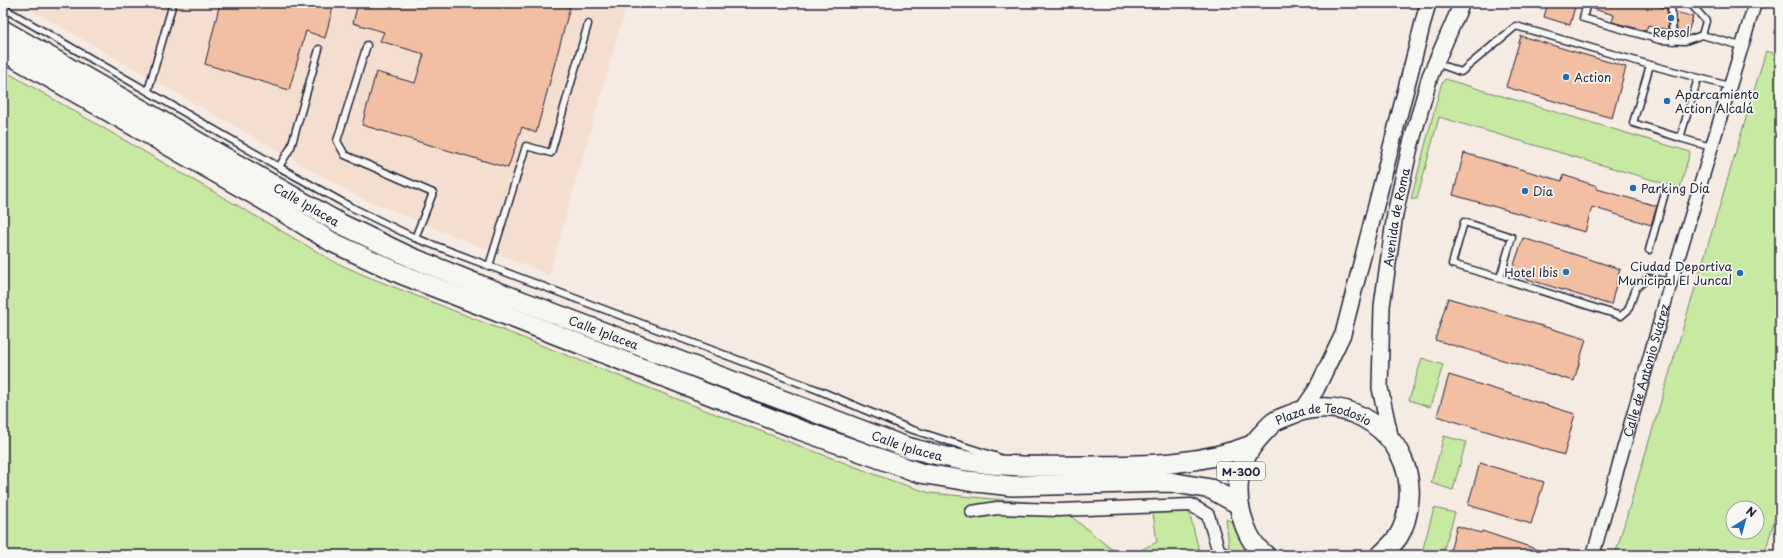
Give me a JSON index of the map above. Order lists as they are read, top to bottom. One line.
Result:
{"streets":{"main road":["Calle Iplacea","Plaza de Teodosio","M-300"],"street":["Avenida de Roma","Calle de Antonio Suárez"]},"crossings":[["Calle Iplacea","Plaza de Teodosio"],["Avenida de Roma","Plaza de Teodosio"]],"places":["Repsol","Action","Aparcamiento Action Alcalá","Parking Día","Dia","Hotel Ibis","Ciudad Deportiva Municipal El Juncal"],"north":"top right"}
